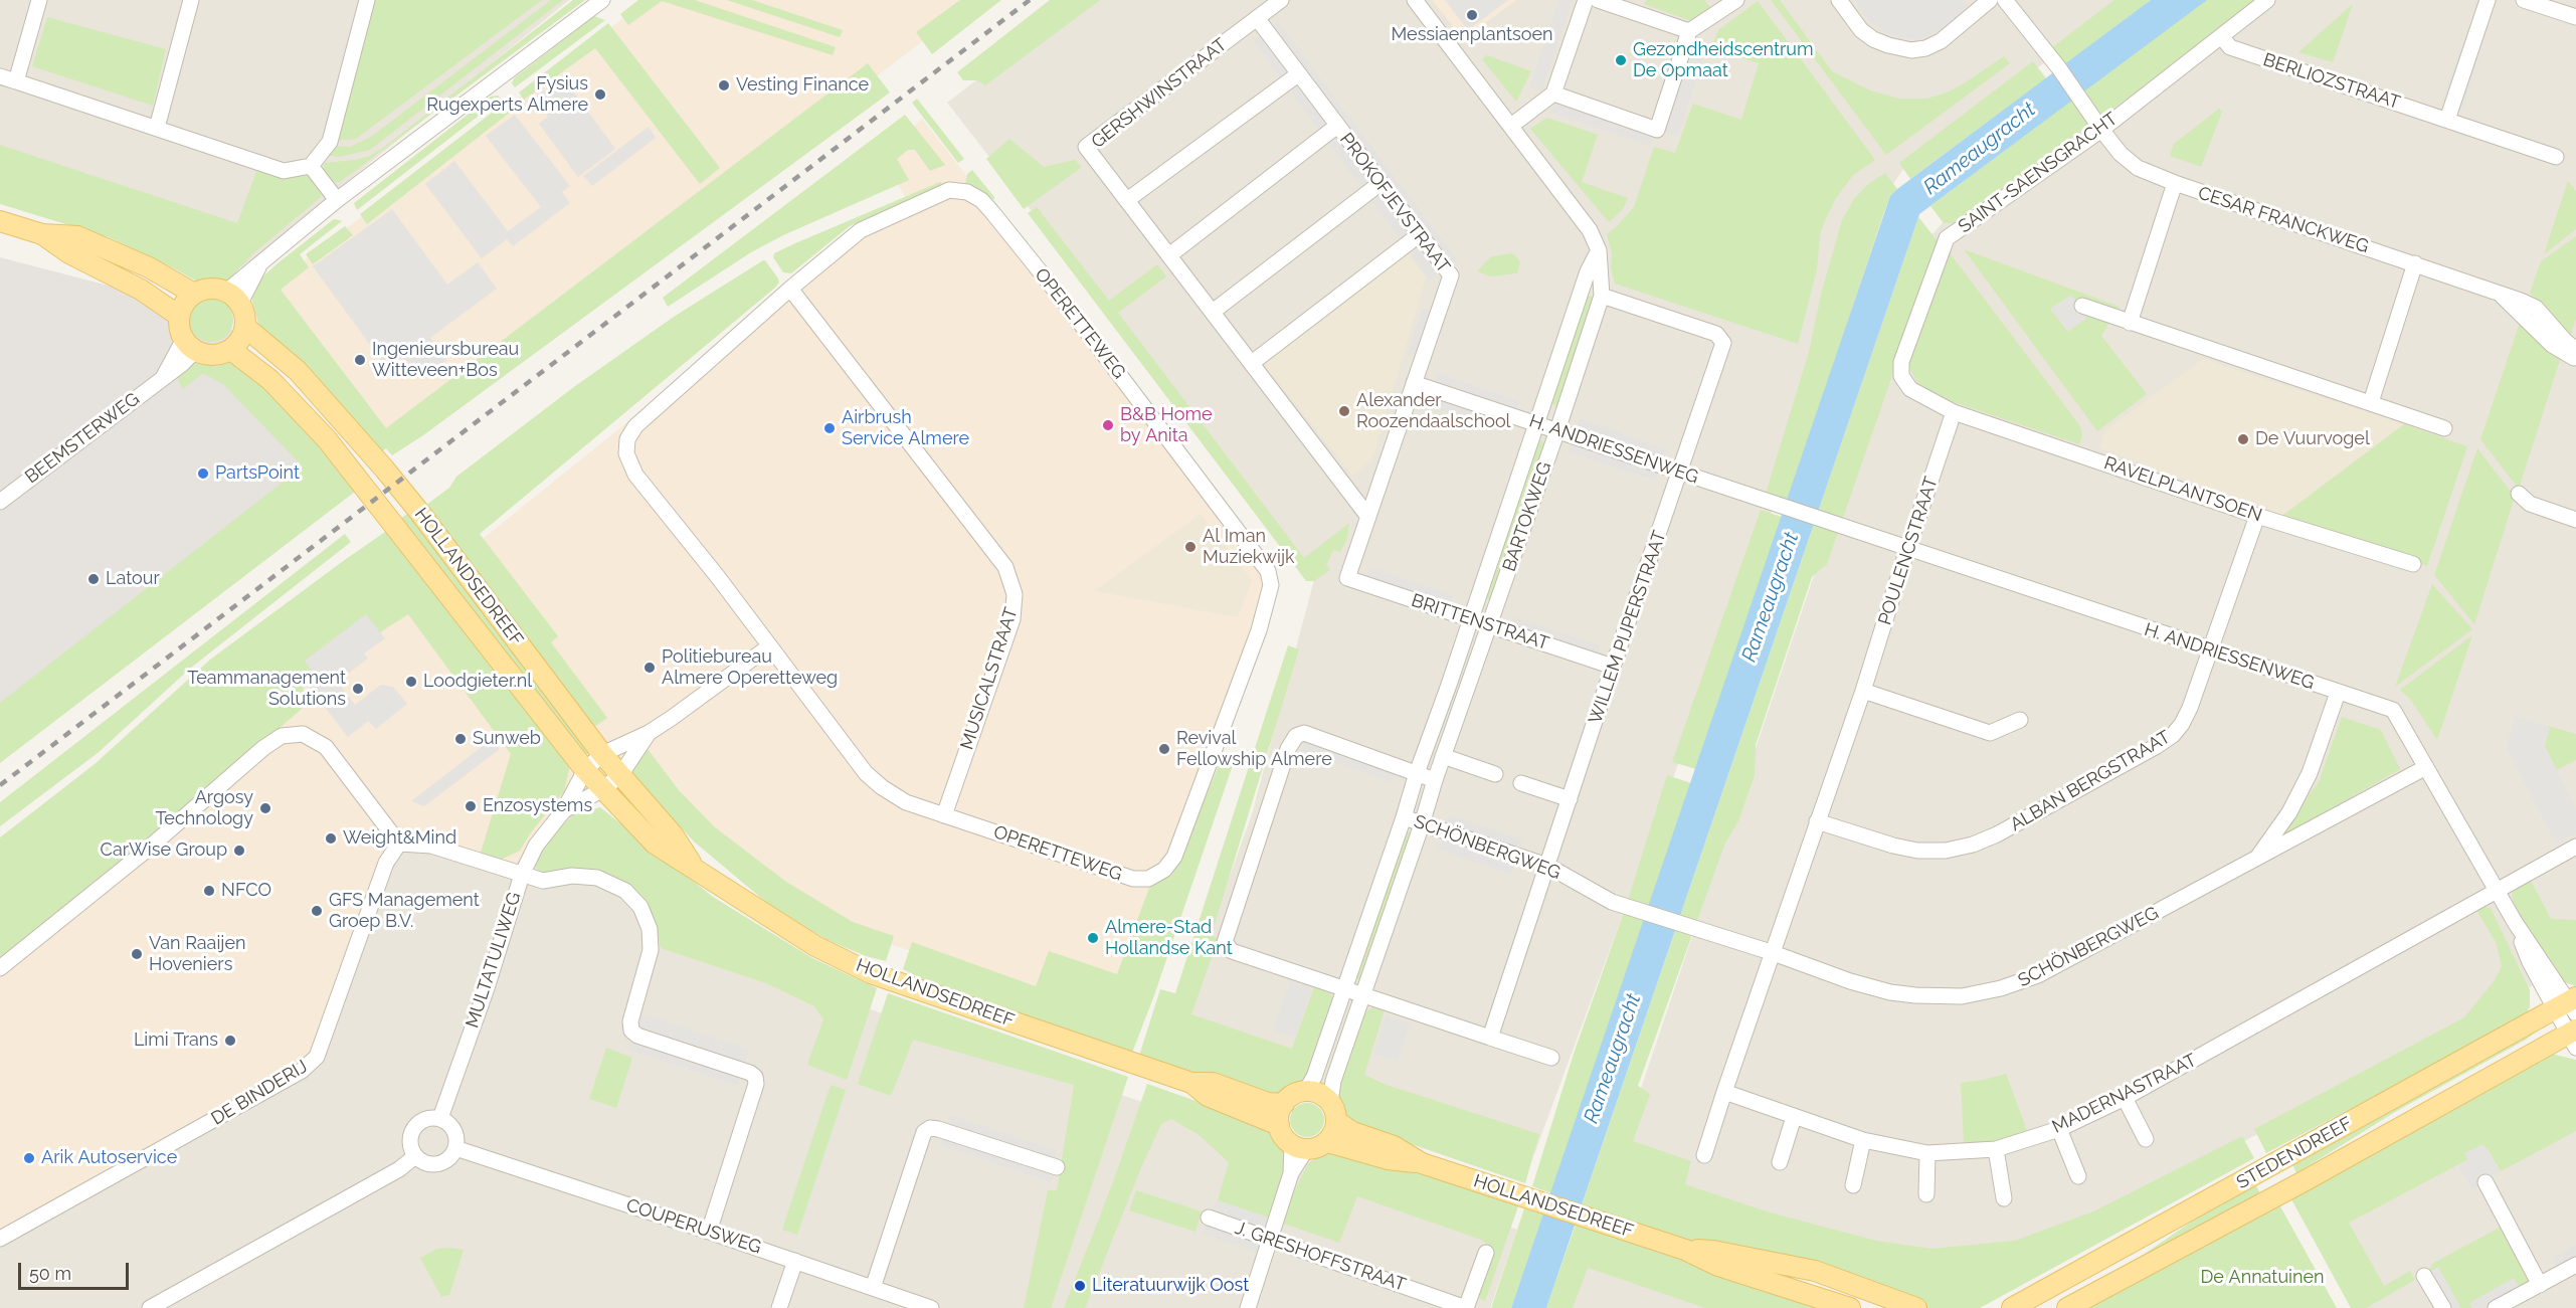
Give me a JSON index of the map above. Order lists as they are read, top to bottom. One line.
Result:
{"streets":{"main road":["HOLLANDSEDREEF","STEDENDREEF"],"street":["BERLIOZSTRAAT","GERSHWINSTRAAT","SAINT-SAENSGRACHT","PROKOFJEVSTRAAT","CESAR FRANCKWEG","OPERETTEWEG","BEEMSTERWEG","H. ANDRIESSENWEG","RAVELPLANTSOEN","BARTOKWEG","POULENCSTRAAT","BRITTENSTRAAT","WILLEM PIJPERSTRAAT","MUSICALSTRAAT","ALBAN BERGSTRAAT","SCHÖNBERGWEG","MULTATULIWEG","DE BINDERIJ","MADERNASTRAAT","COUPERUSWEG","J. GRESHOFFSTRAAT"]},"crossings":[["BERLIOZSTRAAT","SAINT-SAENSGRACHT"],["GERSHWINSTRAAT","PROKOFJEVSTRAAT"],["SAINT-SAENSGRACHT","CESAR FRANCKWEG"],["SAINT-SAENSGRACHT","RAVELPLANTSOEN"],["SAINT-SAENSGRACHT","POULENCSTRAAT"],["PROKOFJEVSTRAAT","H. ANDRIESSENWEG"],["PROKOFJEVSTRAAT","BRITTENSTRAAT"],["OPERETTEWEG","MUSICALSTRAAT"],["BEEMSTERWEG","HOLLANDSEDREEF"],["H. ANDRIESSENWEG","BARTOKWEG"],["H. ANDRIESSENWEG","POULENCSTRAAT"],["H. ANDRIESSENWEG","WILLEM PIJPERSTRAAT"],["H. ANDRIESSENWEG","ALBAN BERGSTRAAT"],["H. ANDRIESSENWEG","SCHÖNBERGWEG"],["H. ANDRIESSENWEG","MADERNASTRAAT"],["H. ANDRIESSENWEG","STEDENDREEF"],["RAVELPLANTSOEN","POULENCSTRAAT"],["RAVELPLANTSOEN","ALBAN BERGSTRAAT"],["BARTOKWEG","HOLLANDSEDREEF"],["BARTOKWEG","BRITTENSTRAAT"],["BARTOKWEG","WILLEM PIJPERSTRAAT"],["BARTOKWEG","SCHÖNBERGWEG"],["POULENCSTRAAT","ALBAN BERGSTRAAT"],["POULENCSTRAAT","SCHÖNBERGWEG"],["HOLLANDSEDREEF","MULTATULIWEG"],["BRITTENSTRAAT","WILLEM PIJPERSTRAAT"],["WILLEM PIJPERSTRAAT","SCHÖNBERGWEG"],["MULTATULIWEG","COUPERUSWEG"]],"water":["Rameaugracht"],"parks":["De Annatuinen"],"places":["Messiaenplantsoen","Gezondheidscentrum De Opmaat","Vesting Finance","Fysius Rugexperts Almere","Ingenieursbureau Witteveen+Bos","Alexander Roozendaalschool","B&B Home by Anita","Airbrush Service Almere","De Vuurvogel","PartsPoint","Al Iman Muziekwijk","Latour","Politiebureau Almere Operetteweg","Loodgieter.nl","Teammanagement Solutions","Sunweb","Revival Fellowship Almere","Enzosystems","Argosy Technology","Weight&Mind","CarWise Group","NFCO","GFS Management Groep B.V.","Almere-Stad Hollandse Kant","Van Raaijen Hoveniers","Limi Trans","Arik Autoservice","Literatuurwijk Oost"],"scale_bar":"50 m"}
